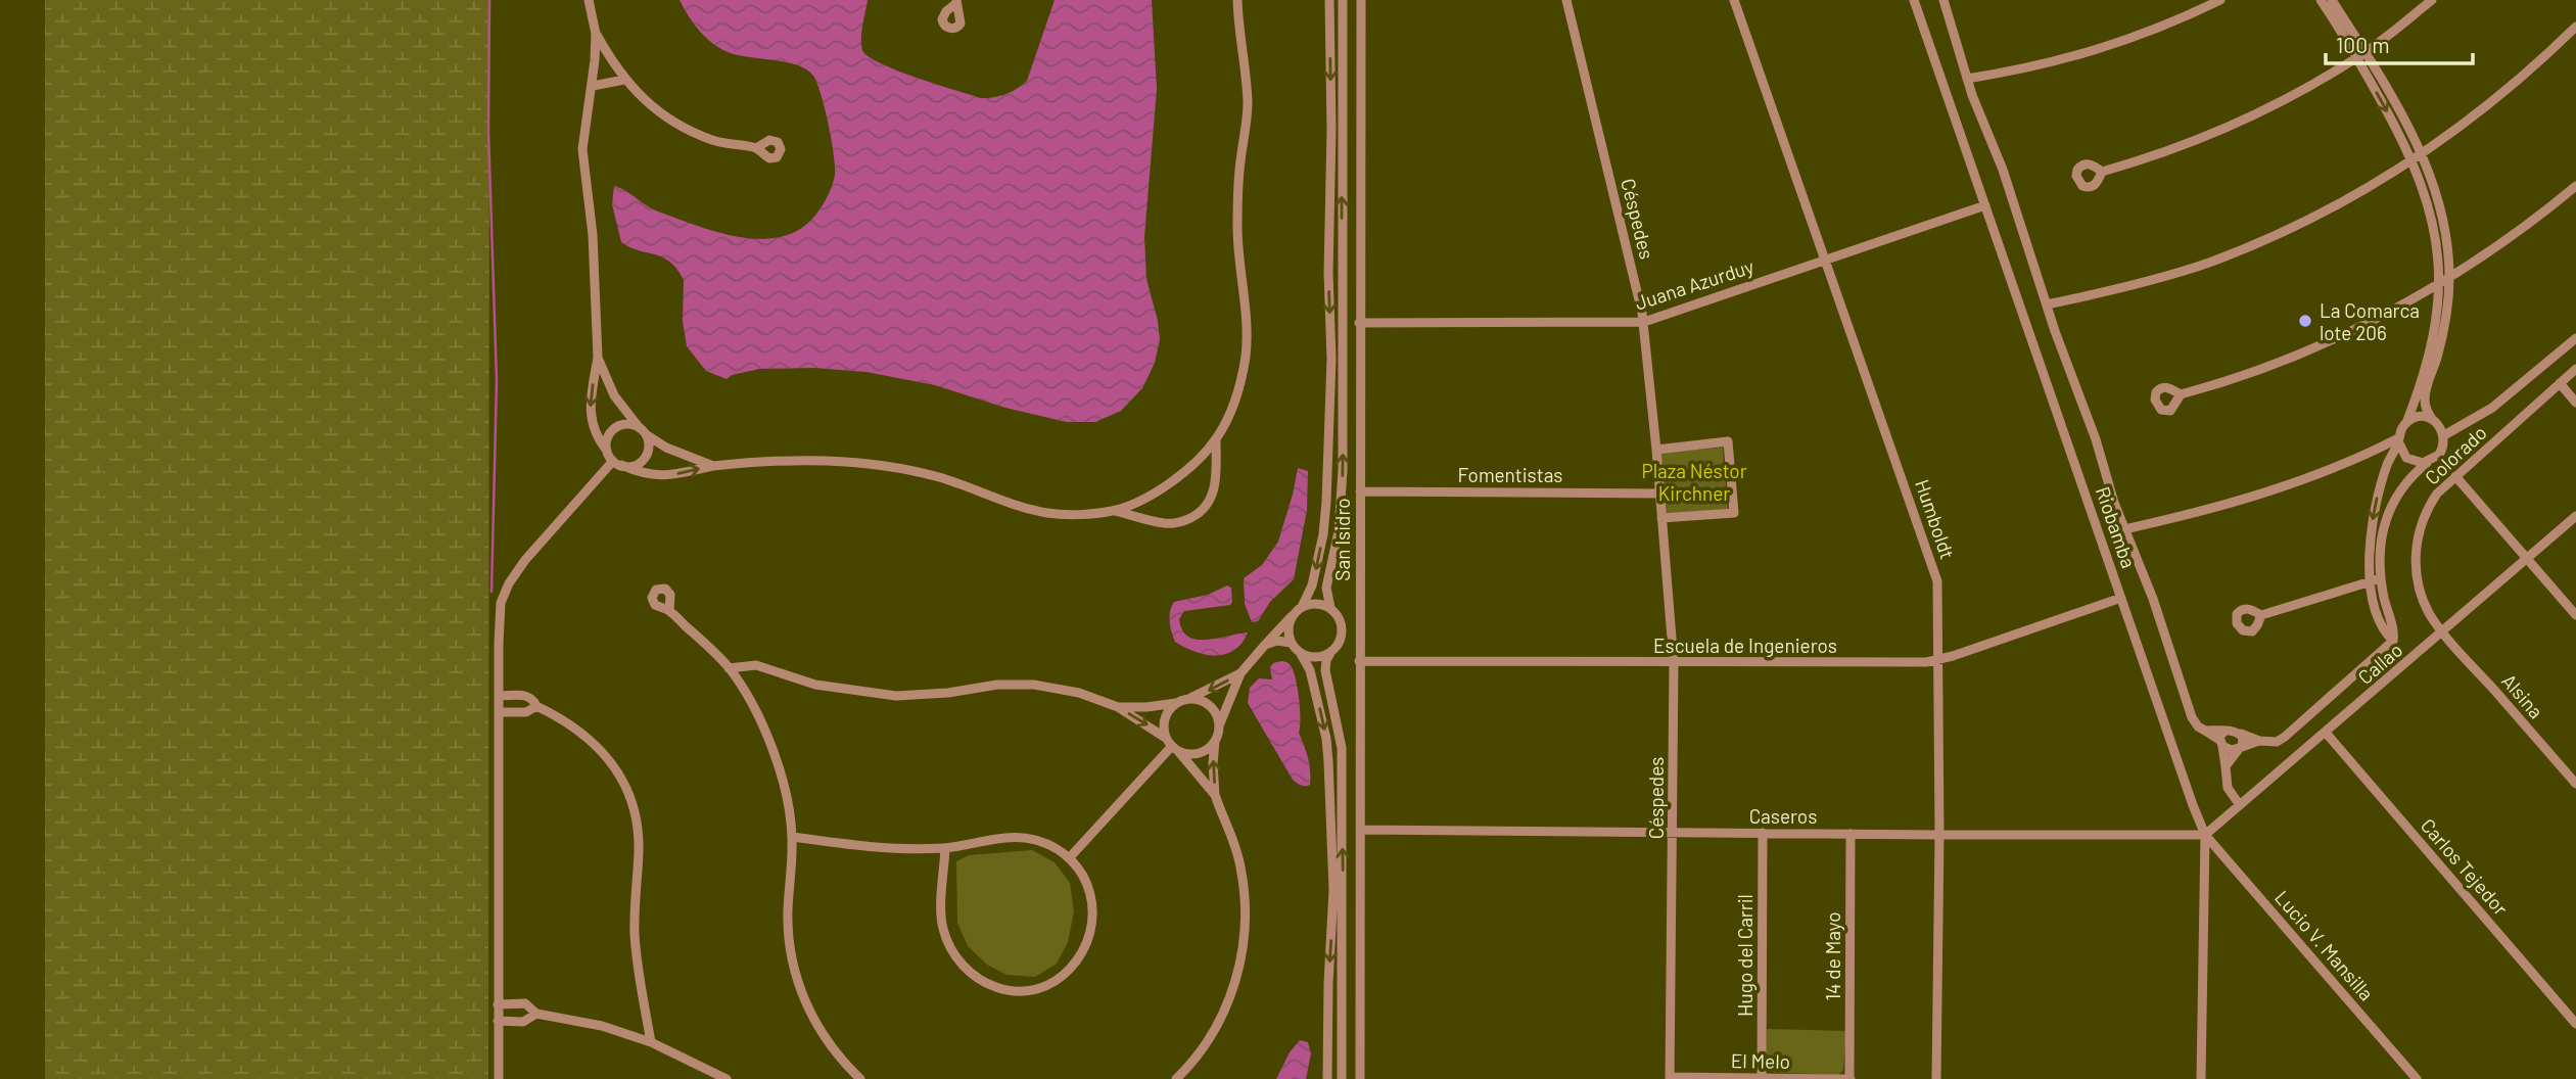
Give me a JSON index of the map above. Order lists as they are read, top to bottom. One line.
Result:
{"streets":{"street":["Céspedes","Juana Azurduy","Colorado","Fomentistas","Humboldt","Riobamba","San Isidro","Escuela de Ingenieros","Callao","Alsina","Caseros","Carlos Tejedor","Lucio V. Mansilla","Hugo del Carril","14 de Mayo","El Melo"]},"crossings":[["Céspedes","Juana Azurduy"],["Céspedes","Fomentistas"],["Céspedes","Escuela de Ingenieros"],["Céspedes","Caseros"],["Céspedes","El Melo"],["Juana Azurduy","Humboldt"],["Juana Azurduy","Riobamba"],["Juana Azurduy","San Isidro"],["Colorado","Callao"],["Colorado","Alsina"],["Fomentistas","San Isidro"],["Humboldt","Escuela de Ingenieros"],["Humboldt","Caseros"],["Riobamba","Escuela de Ingenieros"],["Riobamba","Callao"],["Riobamba","Caseros"],["Riobamba","Lucio V. Mansilla"],["San Isidro","Escuela de Ingenieros"],["San Isidro","Caseros"],["Callao","Alsina"],["Callao","Caseros"],["Callao","Carlos Tejedor"],["Callao","Lucio V. Mansilla"],["Caseros","Lucio V. Mansilla"],["Caseros","Hugo del Carril"],["Caseros","14 de Mayo"],["Hugo del Carril","El Melo"],["14 de Mayo","El Melo"]],"parks":["Plaza Néstor Kirchner"],"places":["La Comarca lote 206"],"scale_bar":"100 m"}
